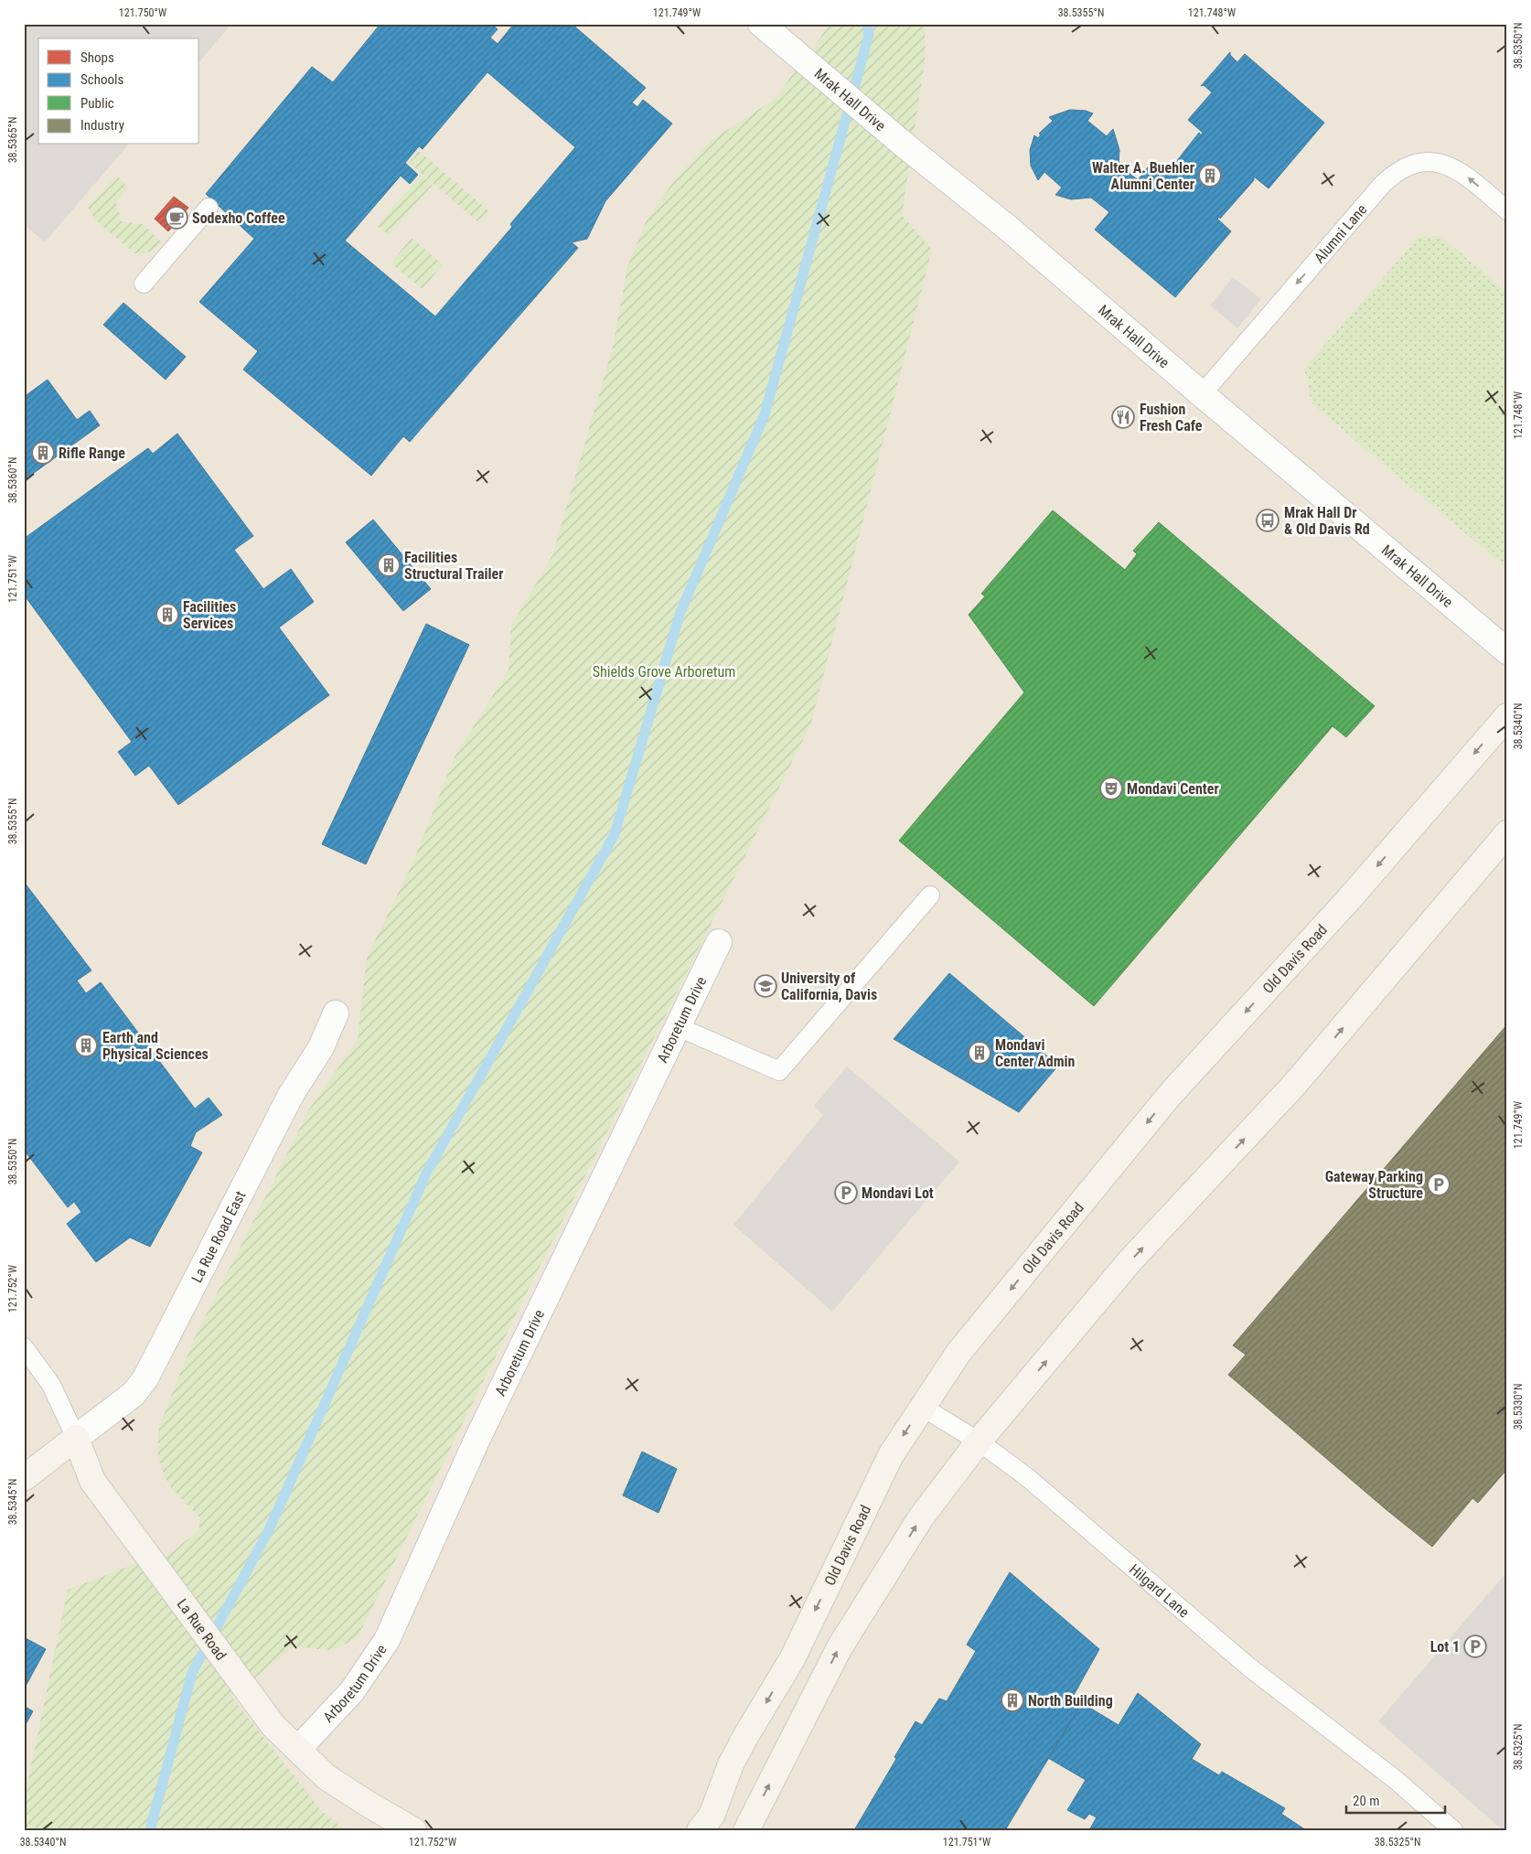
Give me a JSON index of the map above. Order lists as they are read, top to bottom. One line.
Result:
{"streets":{"street":["Mrak Hall Drive","Old Davis Road","Arboretum Drive","La Rue Road East","La Rue Road"],"lane":["Alumni Lane","Hilgard Lane"]},"crossings":[["Mrak Hall Drive","Alumni Lane"],["Old Davis Road","Hilgard Lane"],["Arboretum Drive","La Rue Road"],["La Rue Road East","La Rue Road"]],"one_way":["Alumni Lane"],"parks":["Shields Grove Arboretum"],"places":{"building":["Walter A. Buehler Alumni Center","Rifle Range","Facilities Structural Trailer","Facilities Services","Earth and Physical Sciences","Mondavi Center Admin","North Building"],"cafe":["Sodexho Coffee"],"restaurant":["Fushion Fresh Cafe"],"bus stop":["Mrak Hall Dr & Old Davis Rd"],"theatre":["Mondavi Center"],"school or university":["University of California, Davis"],"parking":["Gateway Parking Structure","Mondavi Lot","Lot 1"]},"legend":["Shops","Schools","Public","Industry"],"scale_bar":"20 m","coordinates":["121.750°W","121.749°W","38.5355°N","121.748°W","38.5350°N","38.5365°N","38.5360°N","121.751°W","38.5340°N","121.752°W","38.5330°N","38.5345°N","38.5325°N"]}
